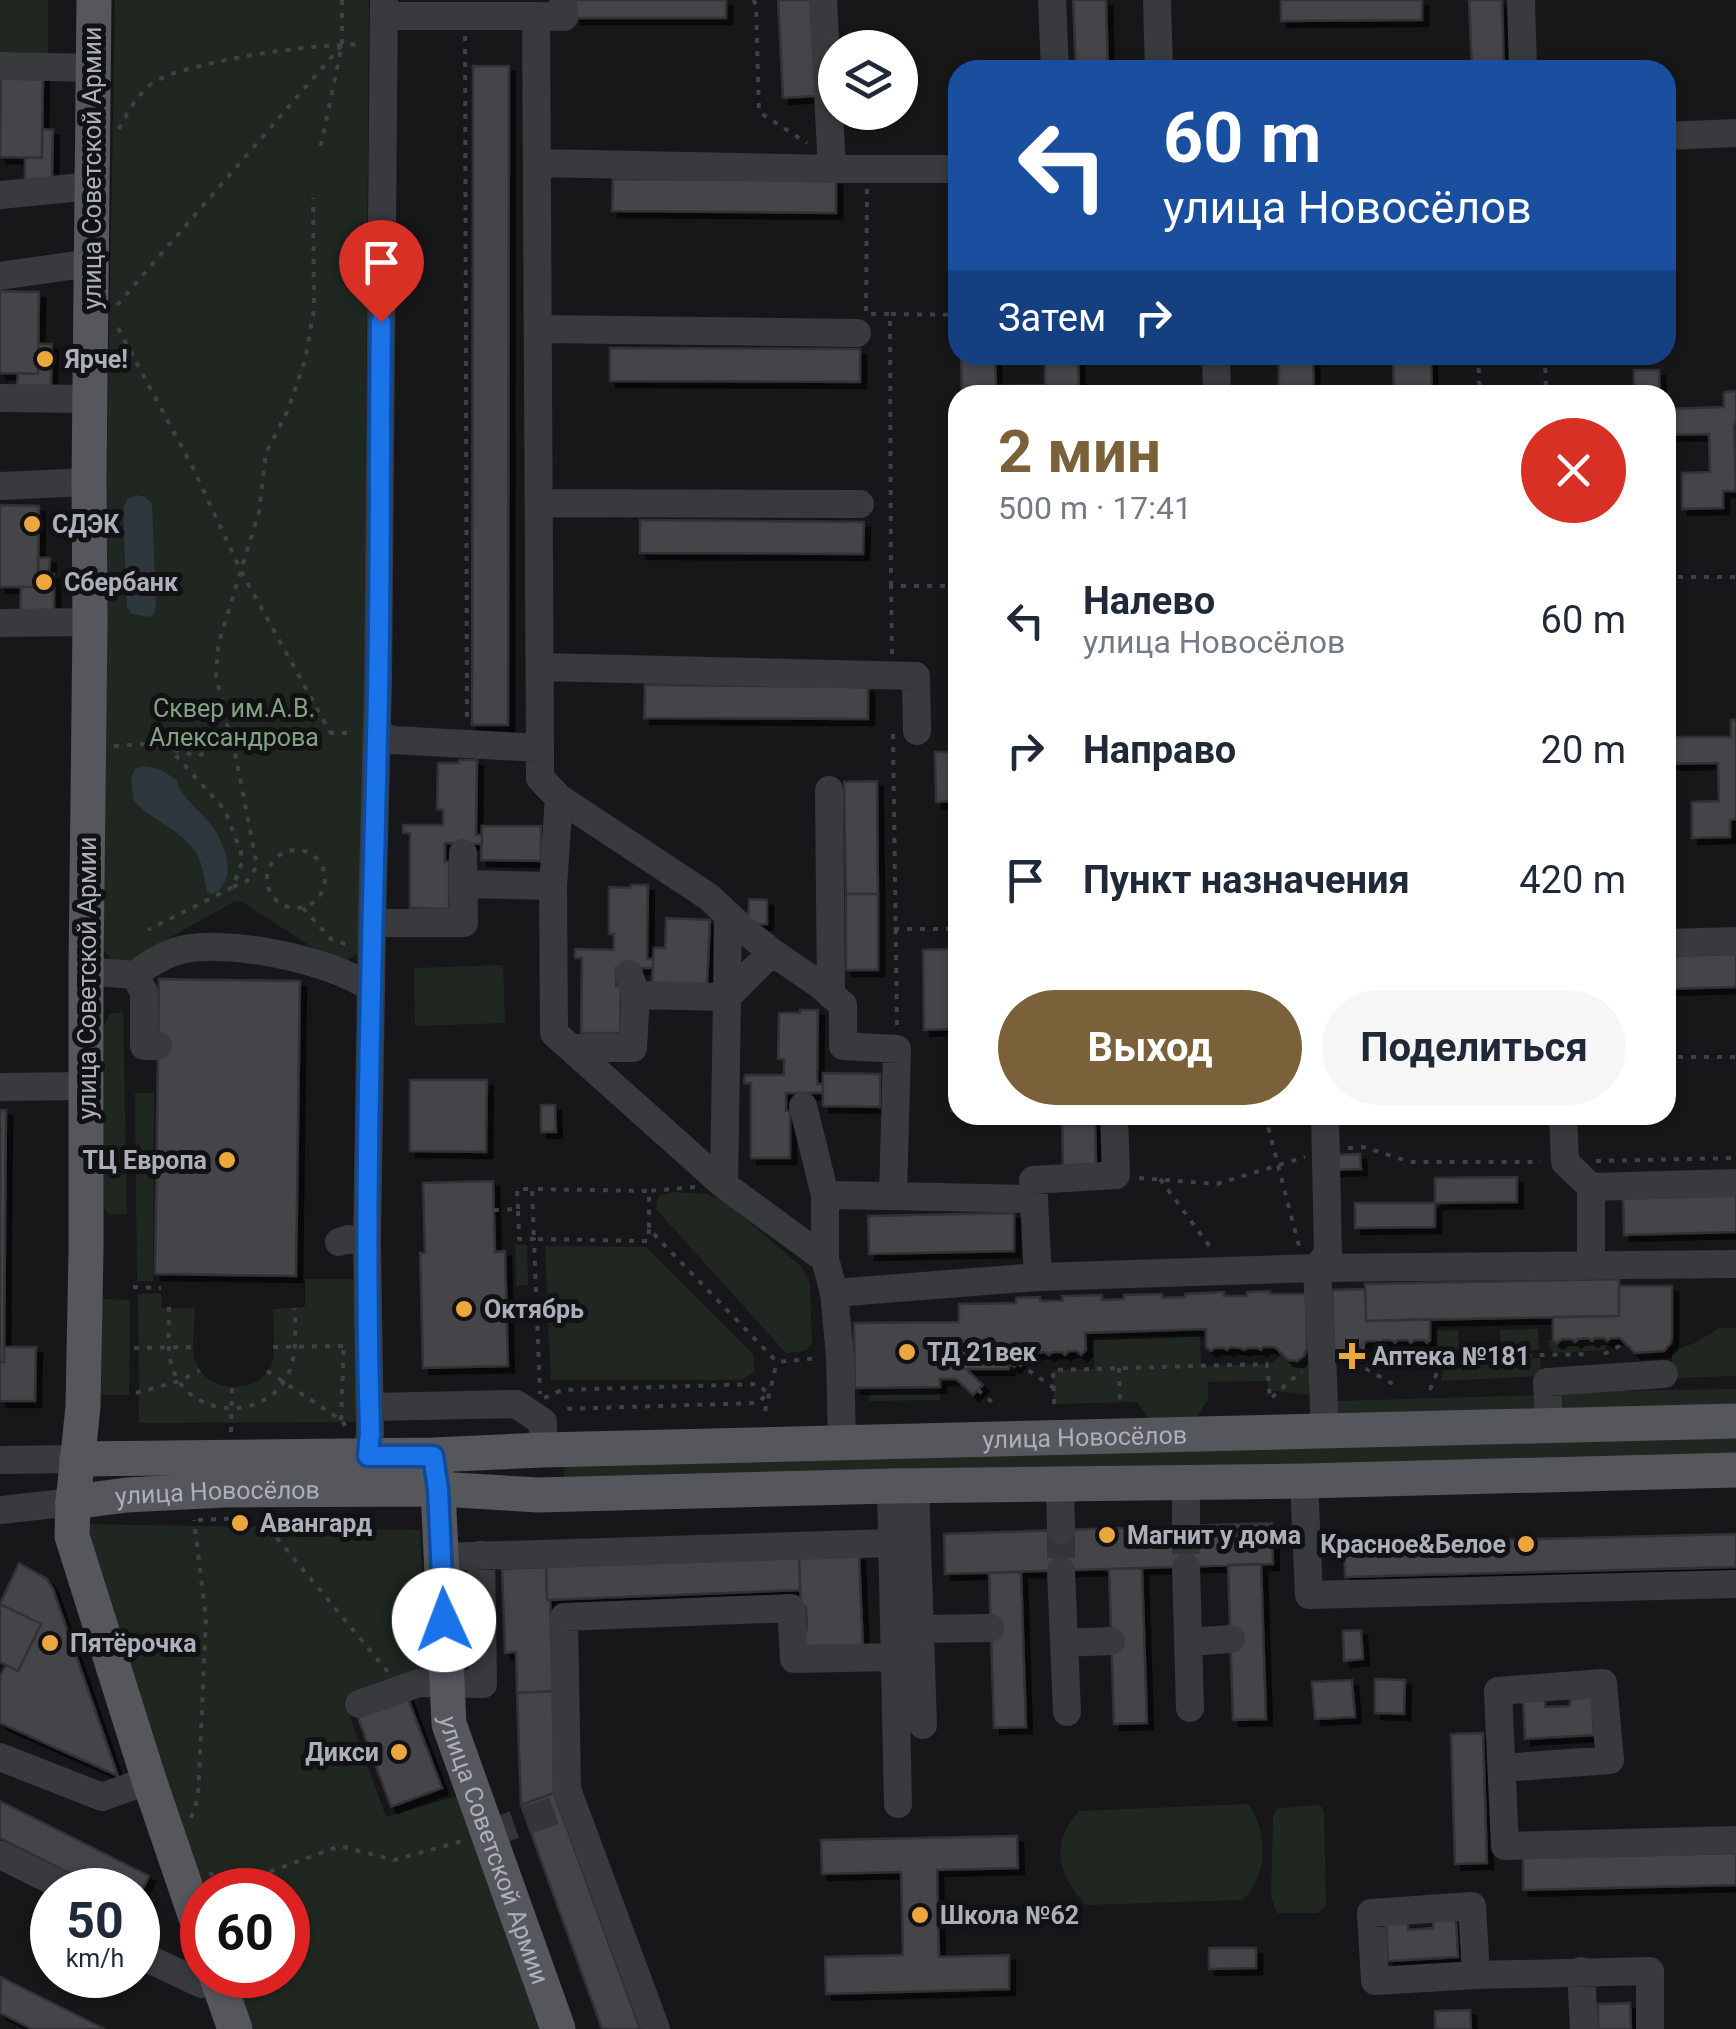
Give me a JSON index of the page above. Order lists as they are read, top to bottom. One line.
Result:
{"streets":{"main road":["улица Советской Армии","улица Новосёлов"]},"crossings":[["улица Советской Армии","улица Новосёлов"]],"parks":["Сквер им.А.В. Александрова"],"places":{"other":["Ярче!","СДЭК","Сбербанк","ТЦ Европа","Октябрь","ТД 21век","Авангард","Магнит у дома","Красное&Белое","Пятёрочка","Дикси","Школа №62"],"health":["Аптека №181"]},"page":{"turn":["60 m","улица Новосёлов"],"then":"Затем","heading":["2 мин","500 m · 17:41"],"list":[{"name":"Налево","note":"улица Новосёлов","value":"60 m"},{"name":"Направо","value":"20 m"},{"name":"Пункт назначения","value":"420 m"}],"buttons":["Выход","Поделиться"],"speed":"50 km/h","limit":"60"}}
